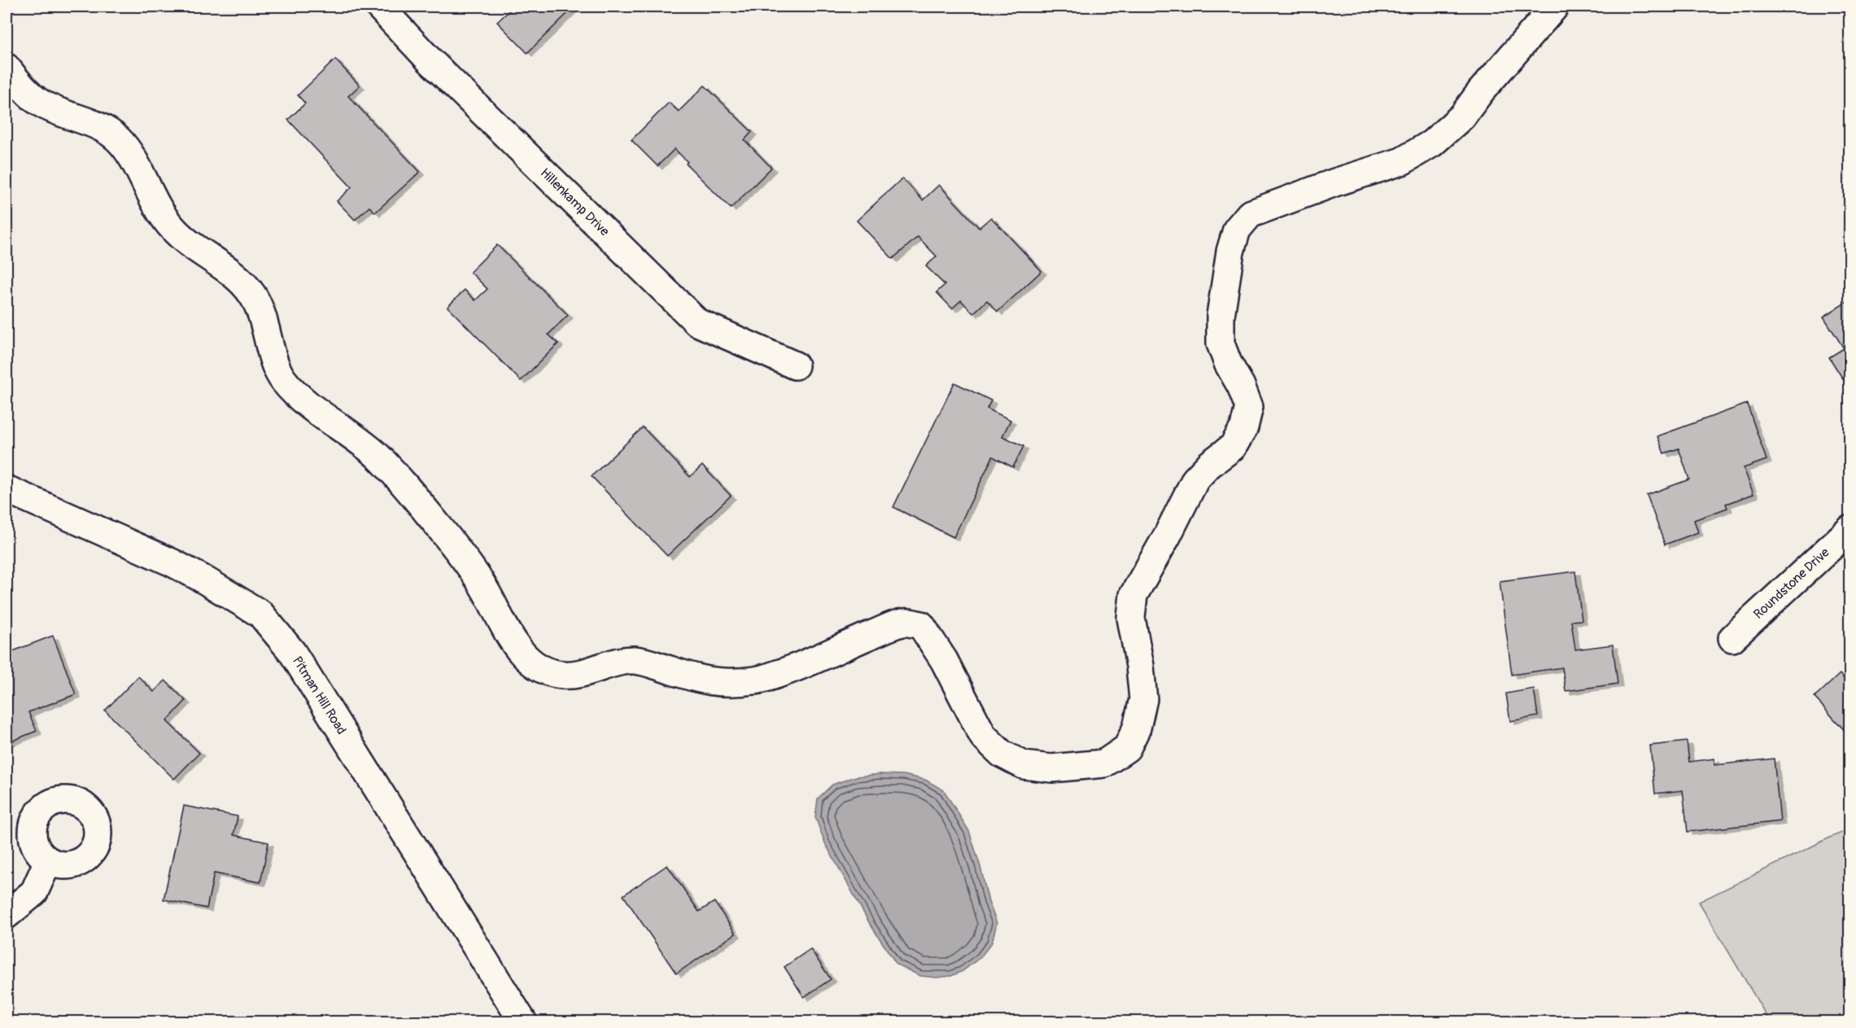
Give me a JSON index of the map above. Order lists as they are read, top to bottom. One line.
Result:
{"streets":{"street":["Hillenkamp Drive","Roundstone Drive","Pitman Hill Road"]}}
